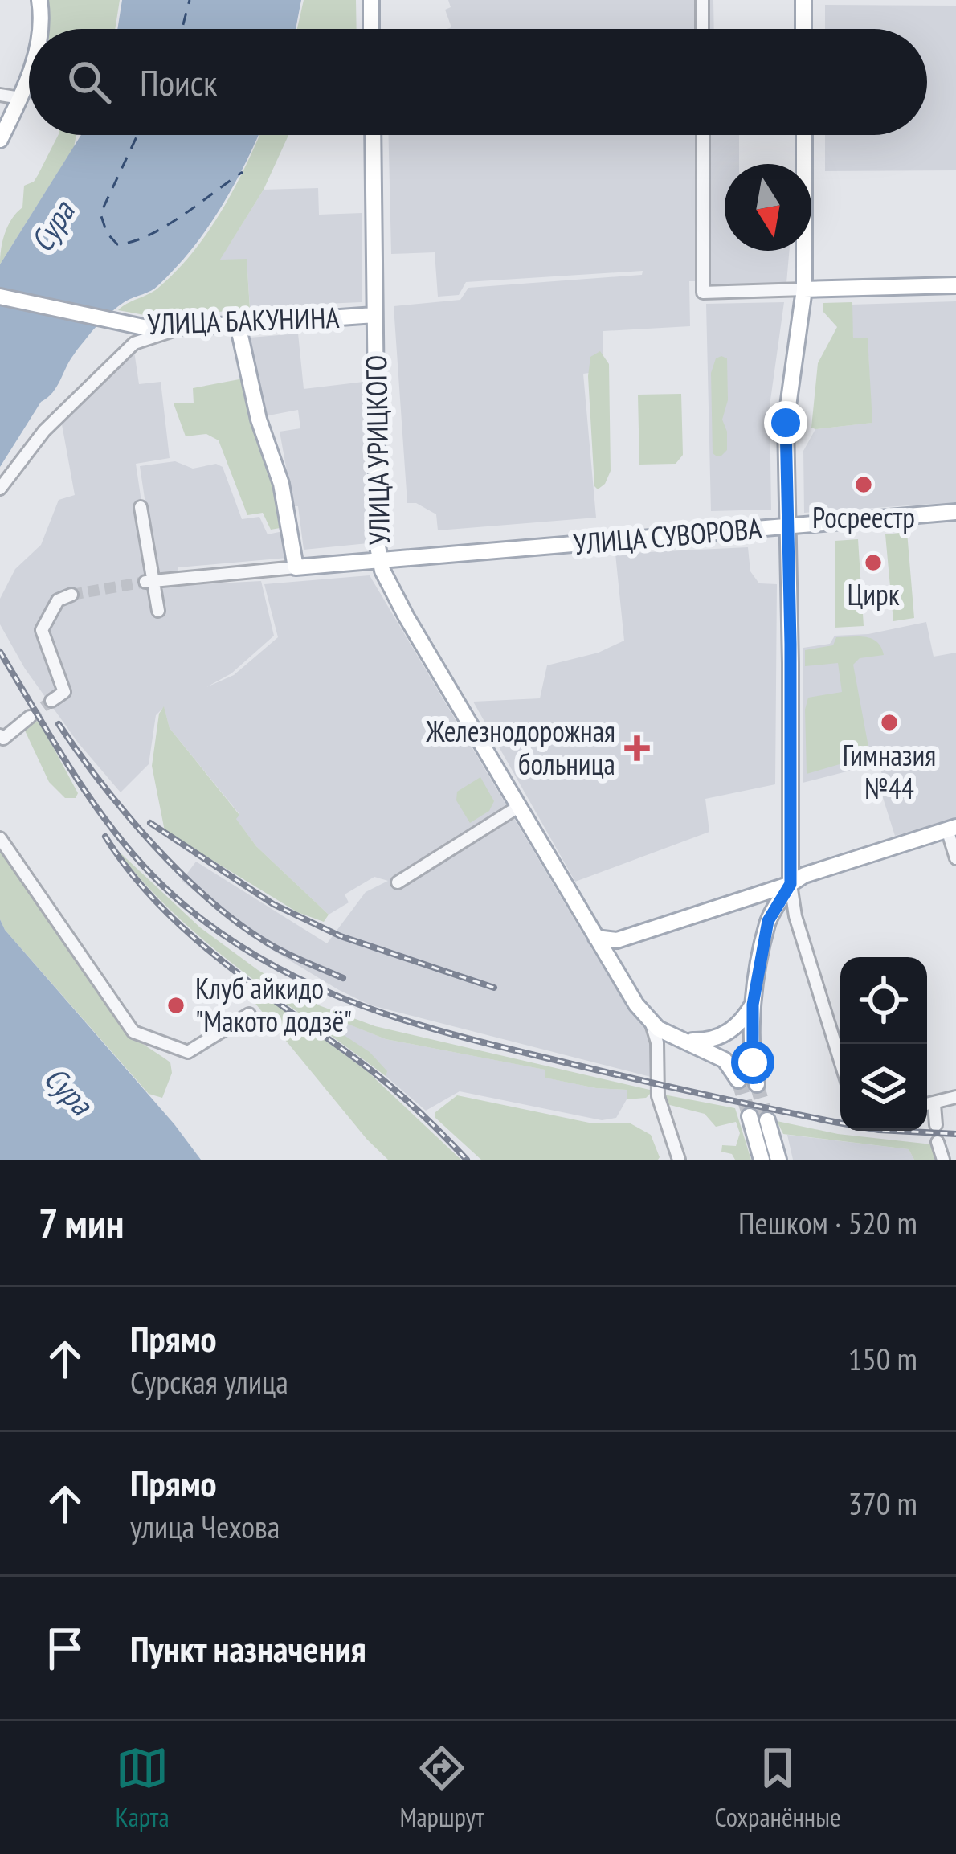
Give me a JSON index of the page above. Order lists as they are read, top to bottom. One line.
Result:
{"streets":{"main road":["УЛИЦА БАКУНИНА","УЛИЦА УРИЦКОГО","УЛИЦА СУВОРОВА"]},"crossings":[["УЛИЦА БАКУНИНА","УЛИЦА УРИЦКОГО"],["УЛИЦА УРИЦКОГО","УЛИЦА СУВОРОВА"]],"water":["Сура"],"places":{"other":["Росреестр","Цирк","Гимназия №44","Клуб айкидо \"Макото додзё\""],"health":["Железнодорожная больница"]},"north":"bottom","page":{"search":"Поиск","heading":["7 мин","Пешком · 520 m"],"list":[["Прямо","Сурская улица","150 m"],["Прямо","улица Чехова","370 m"],"Пункт назначения"],"nav":["Карта","Маршрут","Сохранённые"]}}
